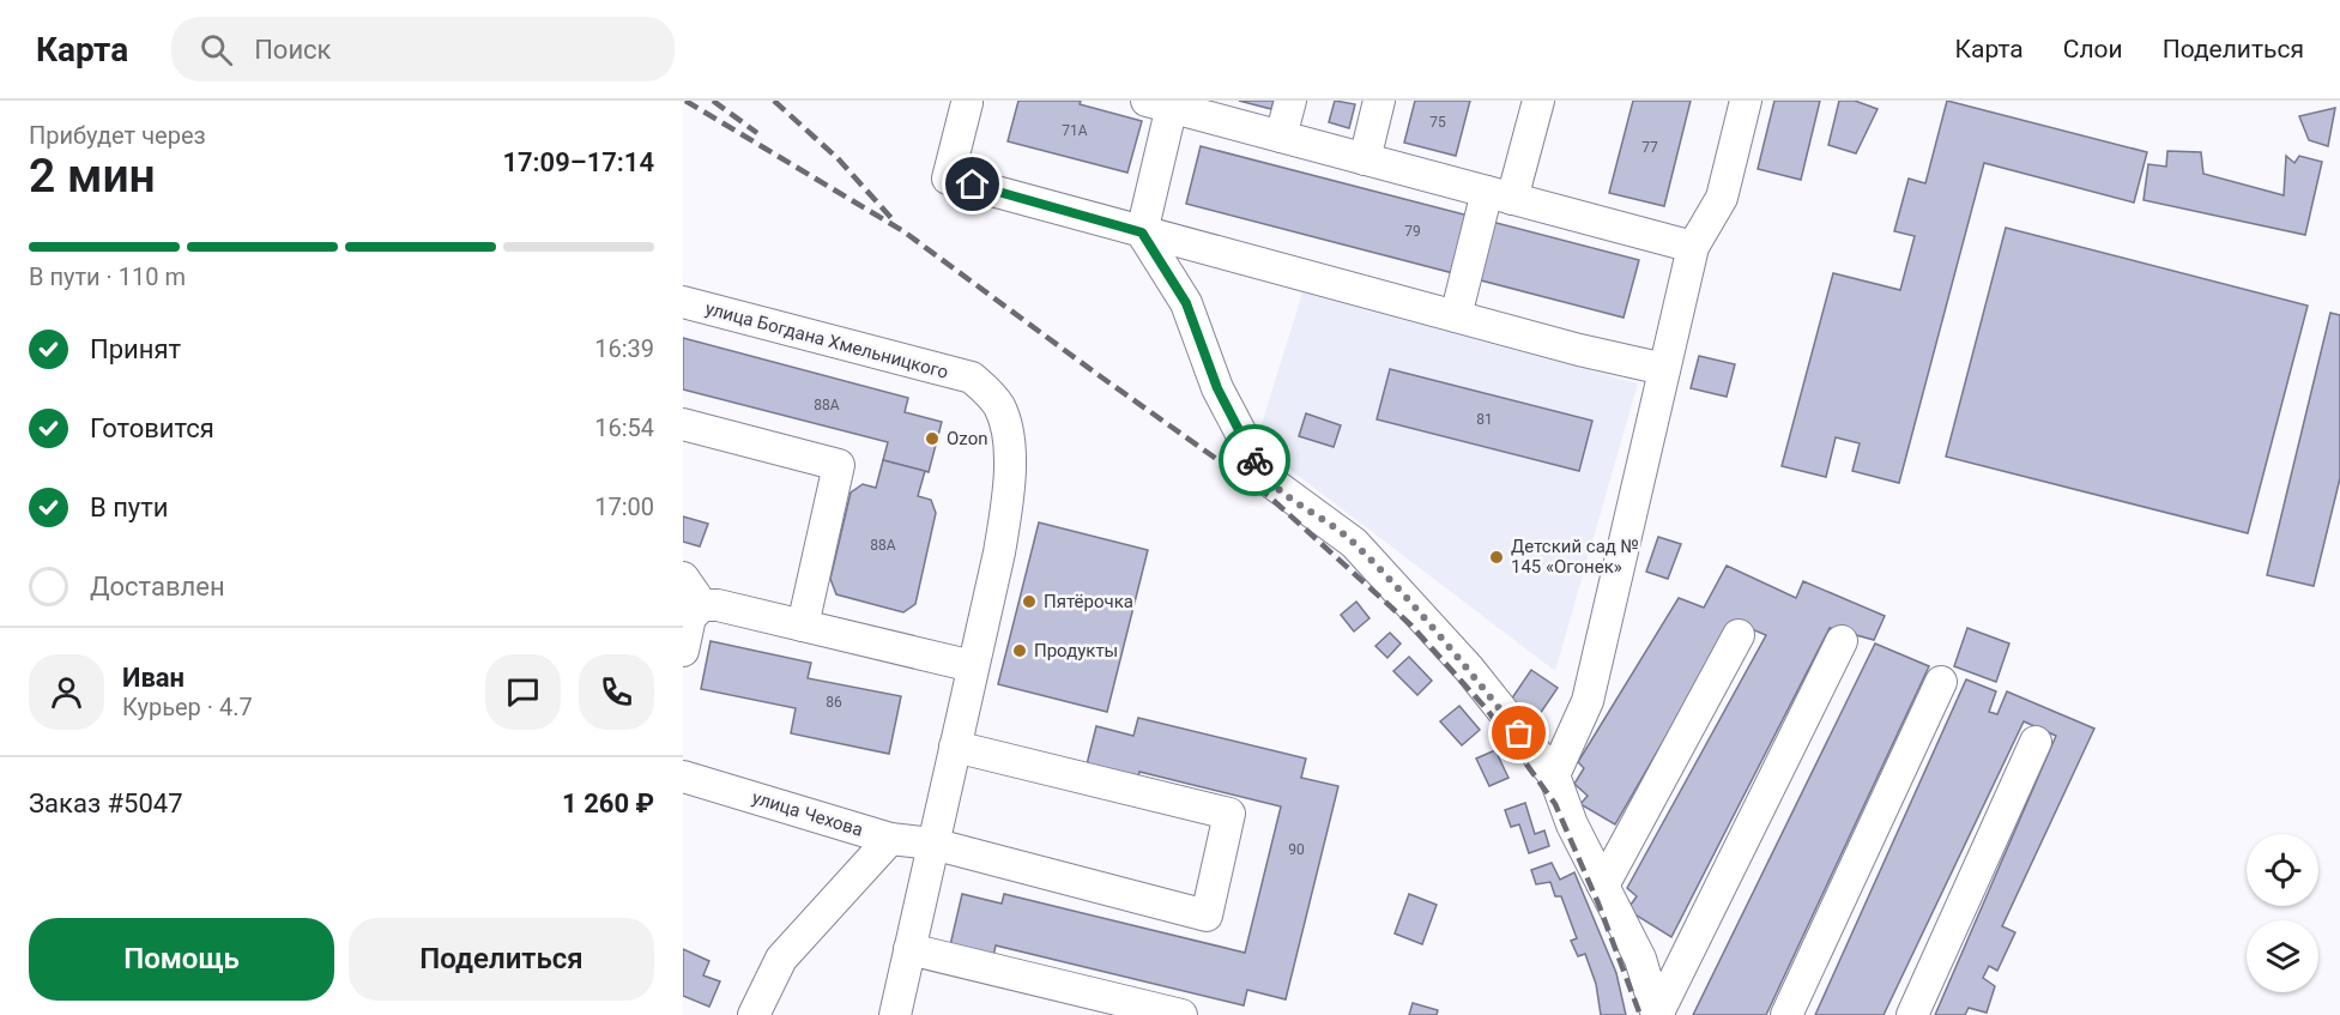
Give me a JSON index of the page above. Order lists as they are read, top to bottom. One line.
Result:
{"streets":{"street":["улица Богдана Хмельницкого","улица Чехова"]},"places":["Ozon","Детский сад № 145 «Огонек»","Пятёрочка","Продукты"],"house_numbers":["75","71А","77","79","88А","81","88А","86","90"],"page":{"header":"Карта","search":"Поиск","nav":["Карта","Слои","Поделиться"],"heading":["2 мин","Прибудет через","17:09–17:14"],"panel":["Иван","Курьер · 4.7","Заказ #5047","1 260 ₽"],"bar":"В пути · 110 m","list":[["Принят","16:39"],["Готовится","16:54"],["В пути","17:00"],"Доставлен"],"buttons":["Помощь","Поделиться"]}}
